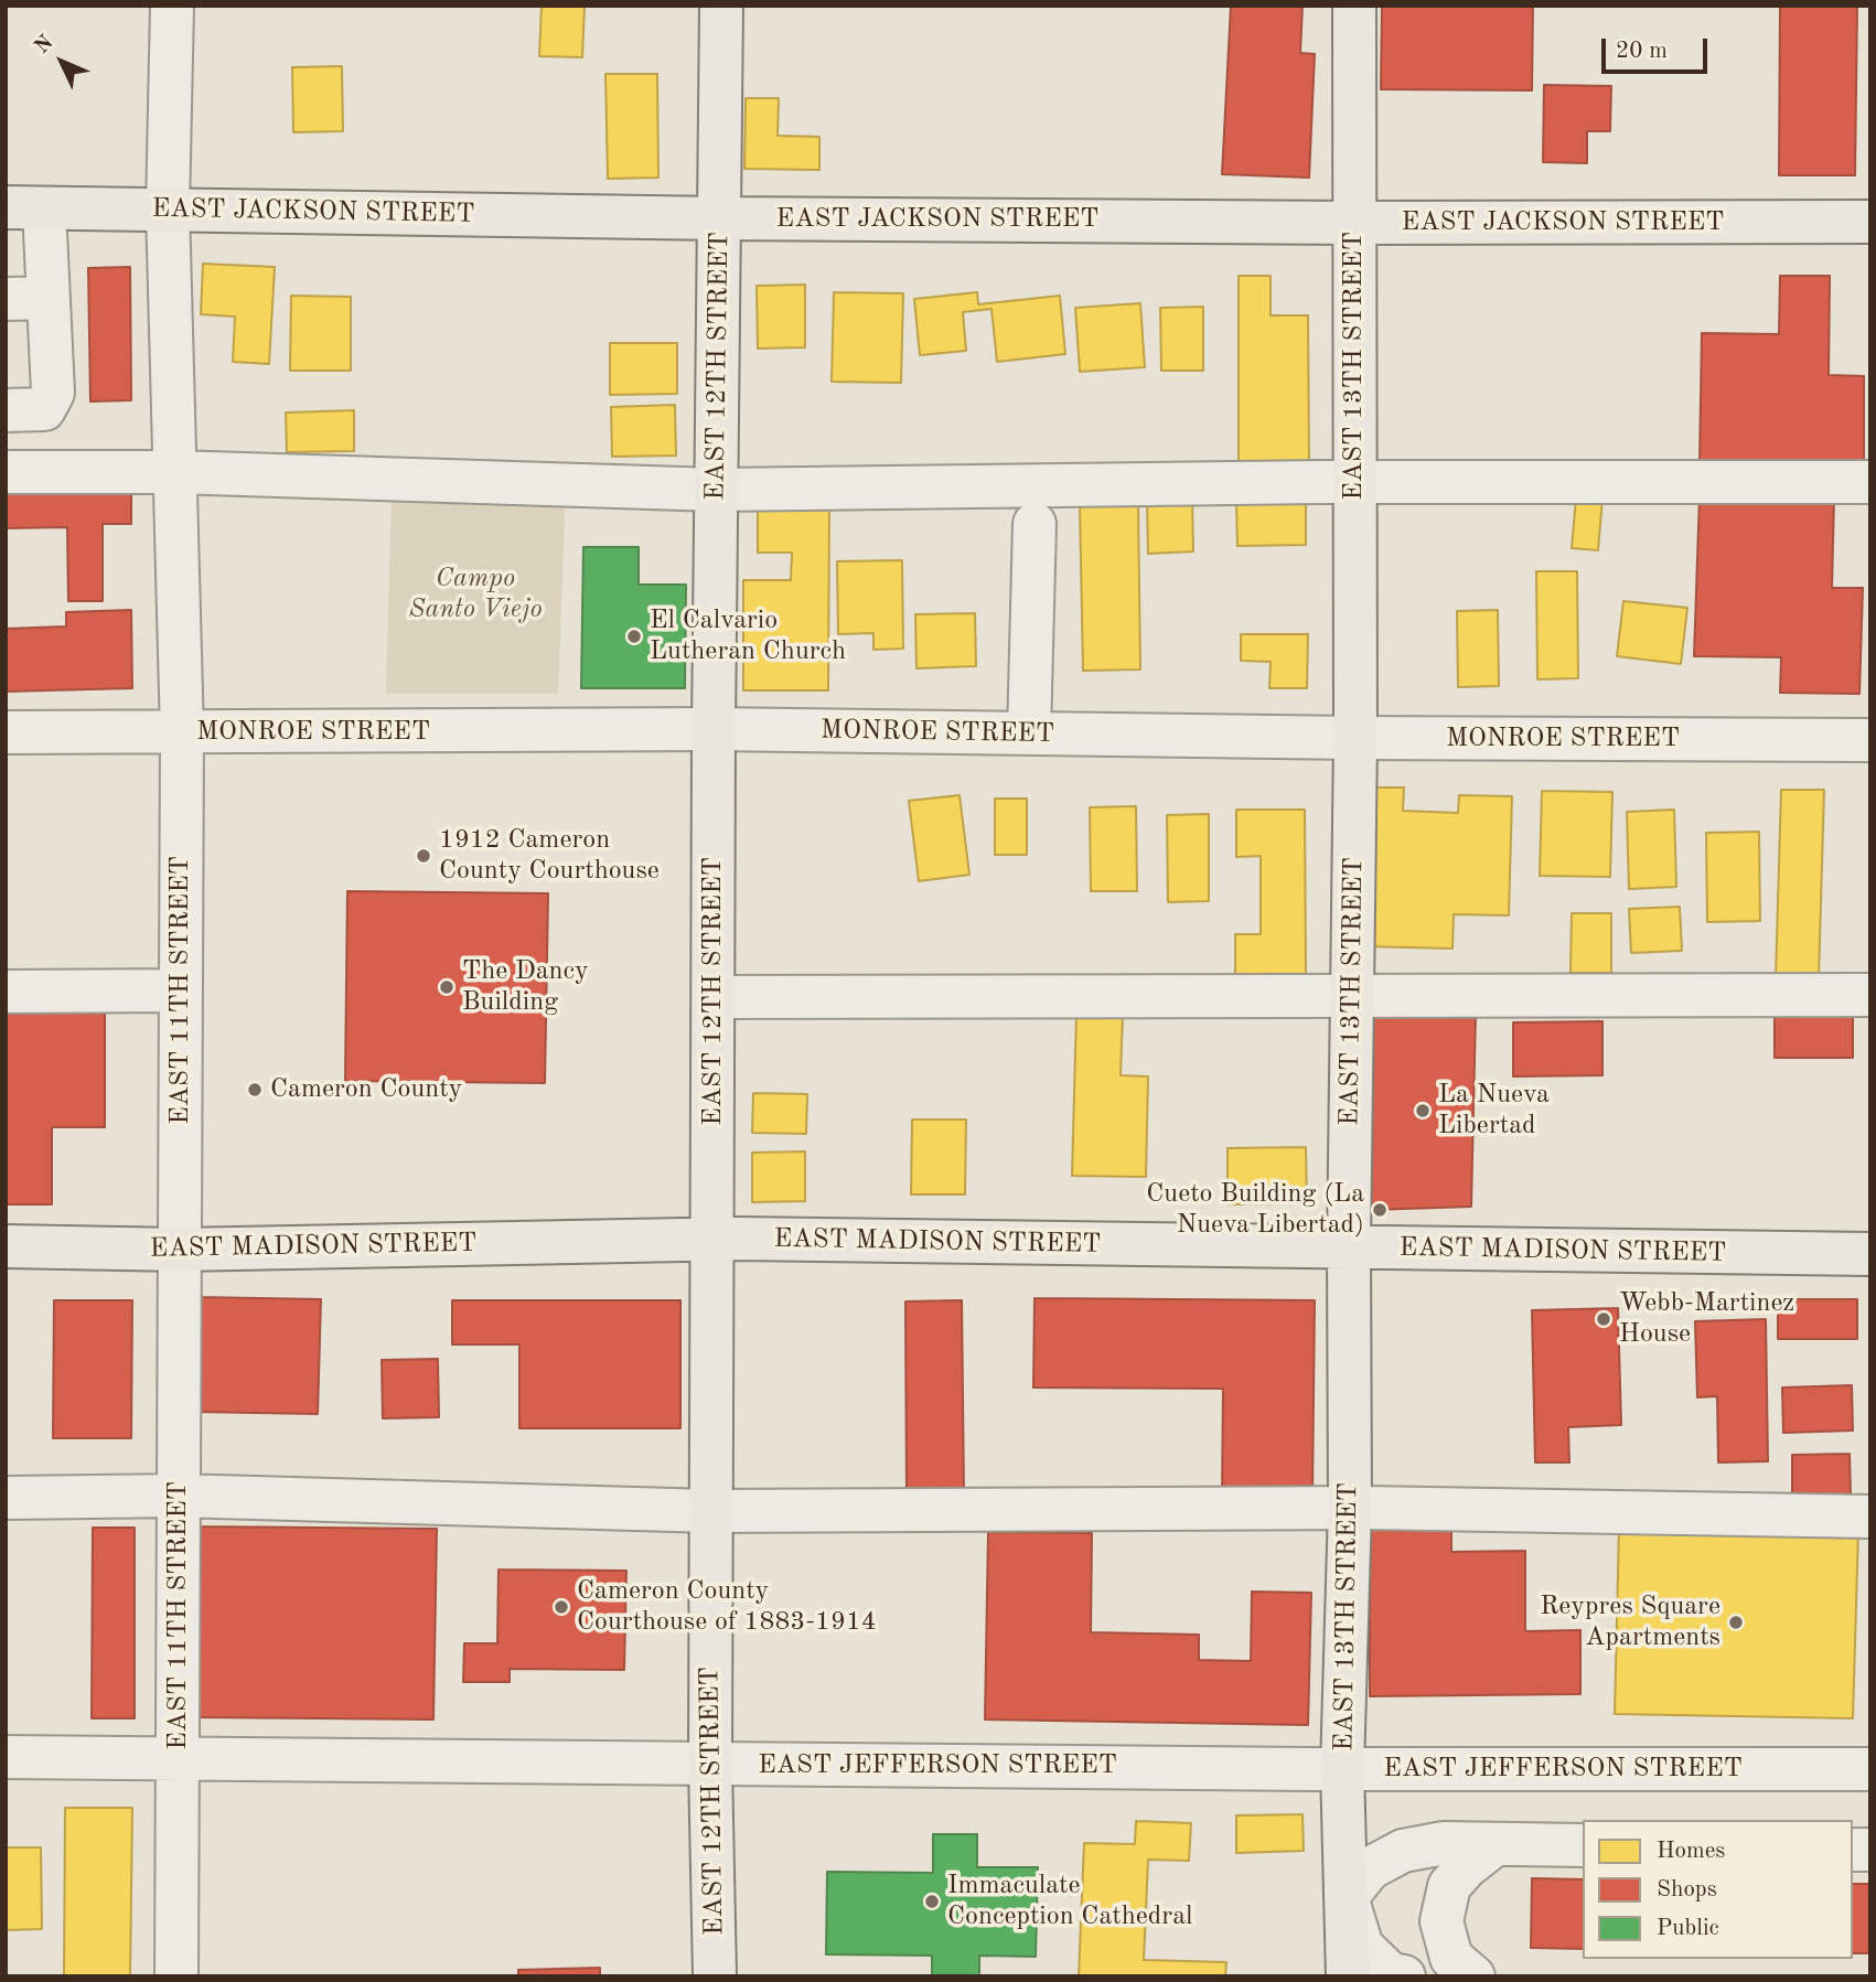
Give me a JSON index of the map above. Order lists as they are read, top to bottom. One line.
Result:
{"streets":{"main road":["EAST JACKSON STREET","EAST 12TH STREET","EAST 13TH STREET","EAST MADISON STREET"],"street":["MONROE STREET","EAST 11TH STREET","EAST JEFFERSON STREET"]},"crossings":[["EAST JACKSON STREET","EAST 12TH STREET"],["EAST JACKSON STREET","EAST 13TH STREET"],["EAST JACKSON STREET","EAST 11TH STREET"],["EAST 12TH STREET","MONROE STREET"],["EAST 12TH STREET","EAST MADISON STREET"],["EAST 12TH STREET","EAST JEFFERSON STREET"],["EAST 13TH STREET","MONROE STREET"],["EAST 13TH STREET","EAST MADISON STREET"],["EAST 13TH STREET","EAST JEFFERSON STREET"],["MONROE STREET","EAST 11TH STREET"],["EAST 11TH STREET","EAST MADISON STREET"],["EAST 11TH STREET","EAST JEFFERSON STREET"]],"parks":["Campo Santo Viejo"],"places":["El Calvario Lutheran Church","1912 Cameron County Courthouse","The Dancy Building","Cameron County","La Nueva Libertad","Cueto Building (La Nueva Libertad)","Webb-Martinez House","Cameron County Courthouse of 1883-1914","Reypres Square Apartments","Immaculate Conception Cathedral"],"legend":["Homes","Shops","Public"],"scale_bar":"20 m","north":"top left"}
